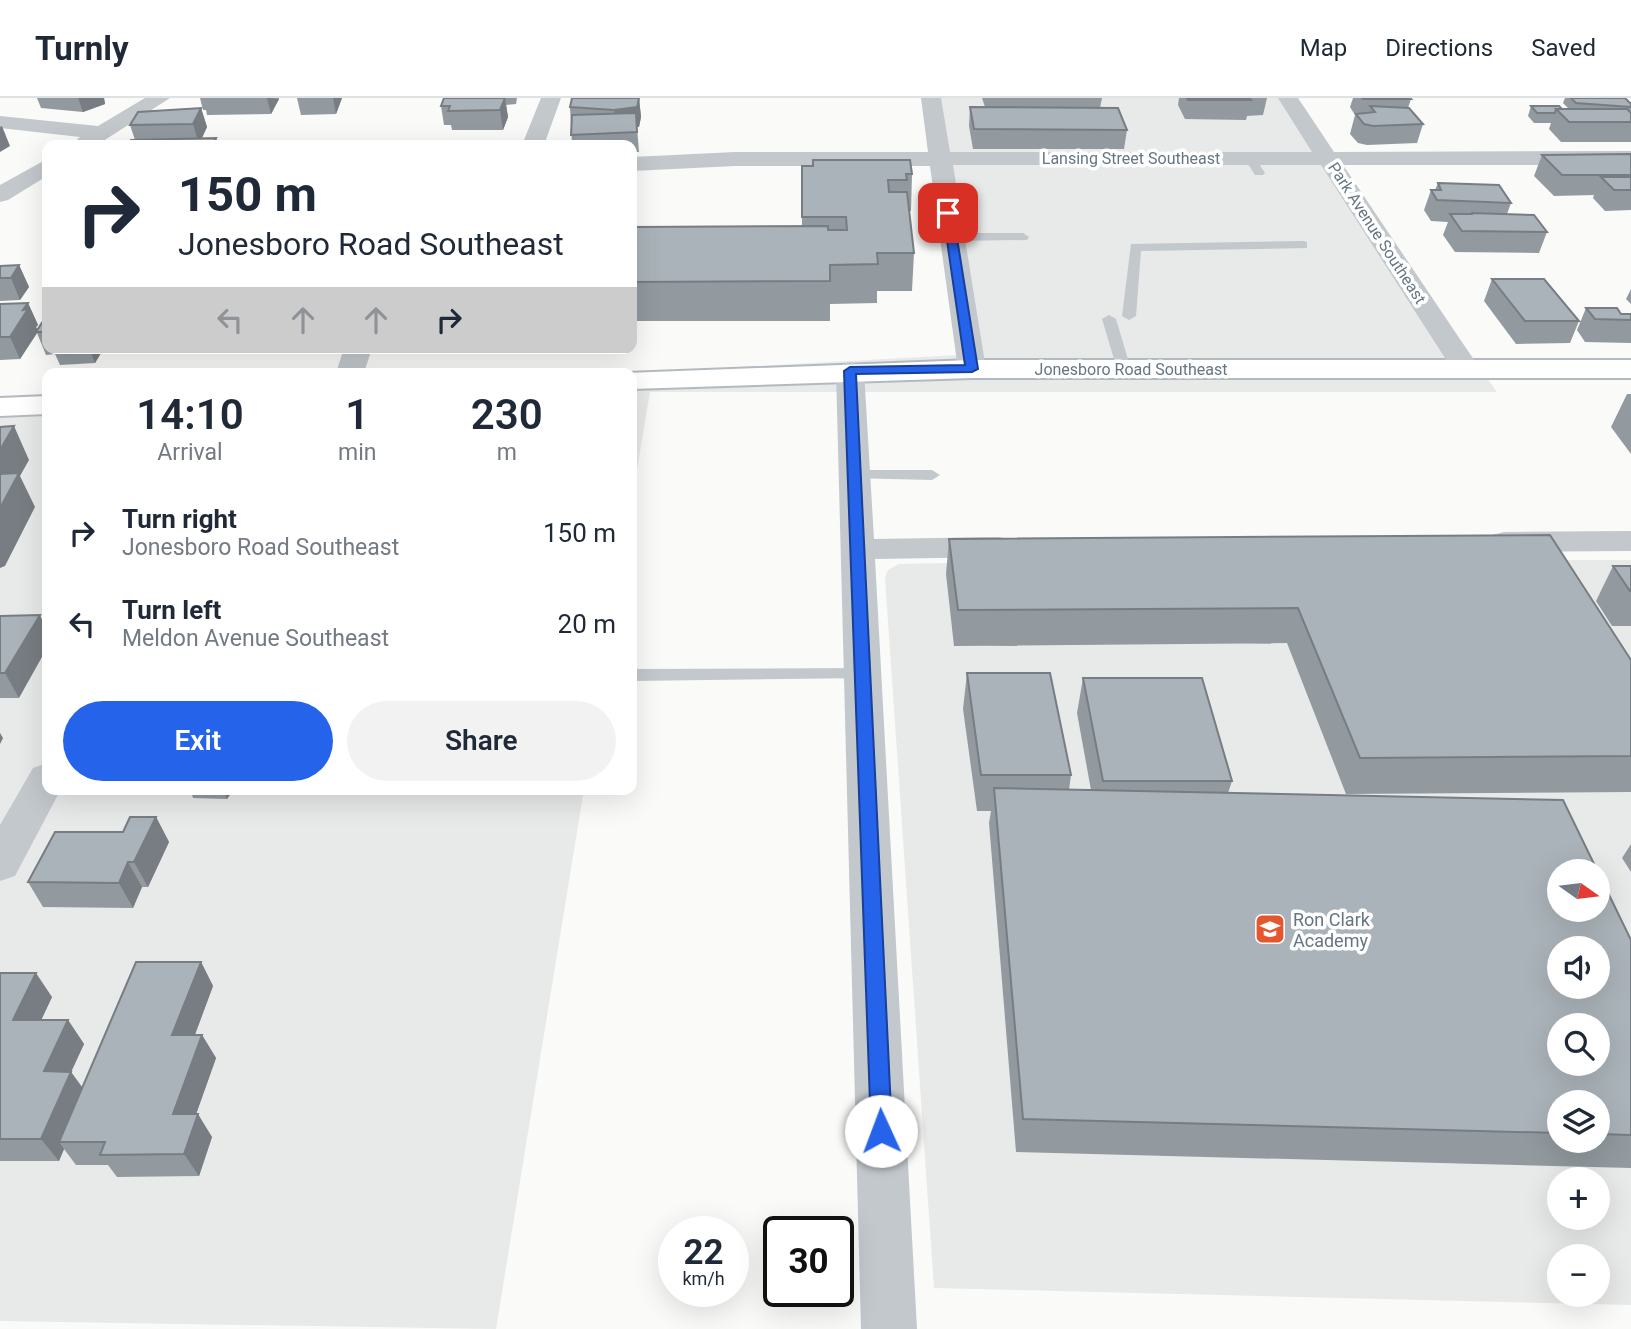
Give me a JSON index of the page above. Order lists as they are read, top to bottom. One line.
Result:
{"streets":{"main road":["Jonesboro Road Southeast"],"street":["Lansing Street Southeast","Park Avenue Southeast"]},"crossings":[["Lansing Street Southeast","Park Avenue Southeast"],["Park Avenue Southeast","Jonesboro Road Southeast"]],"places":{"school or university":["Ron Clark Academy"]},"north":"right","page":{"header":"Turnly","nav":["Map","Directions","Saved"],"turn":["150 m","Jonesboro Road Southeast"],"eta":["14:10","Arrival","1","min","230","m"],"list":[{"name":"Turn right","note":"Jonesboro Road Southeast","value":"150 m"},{"name":"Turn left","note":"Meldon Avenue Southeast","value":"20 m"}],"buttons":["Exit","Share"],"map_buttons":["+","−"],"speed":"22 km/h","limit":"30"}}
